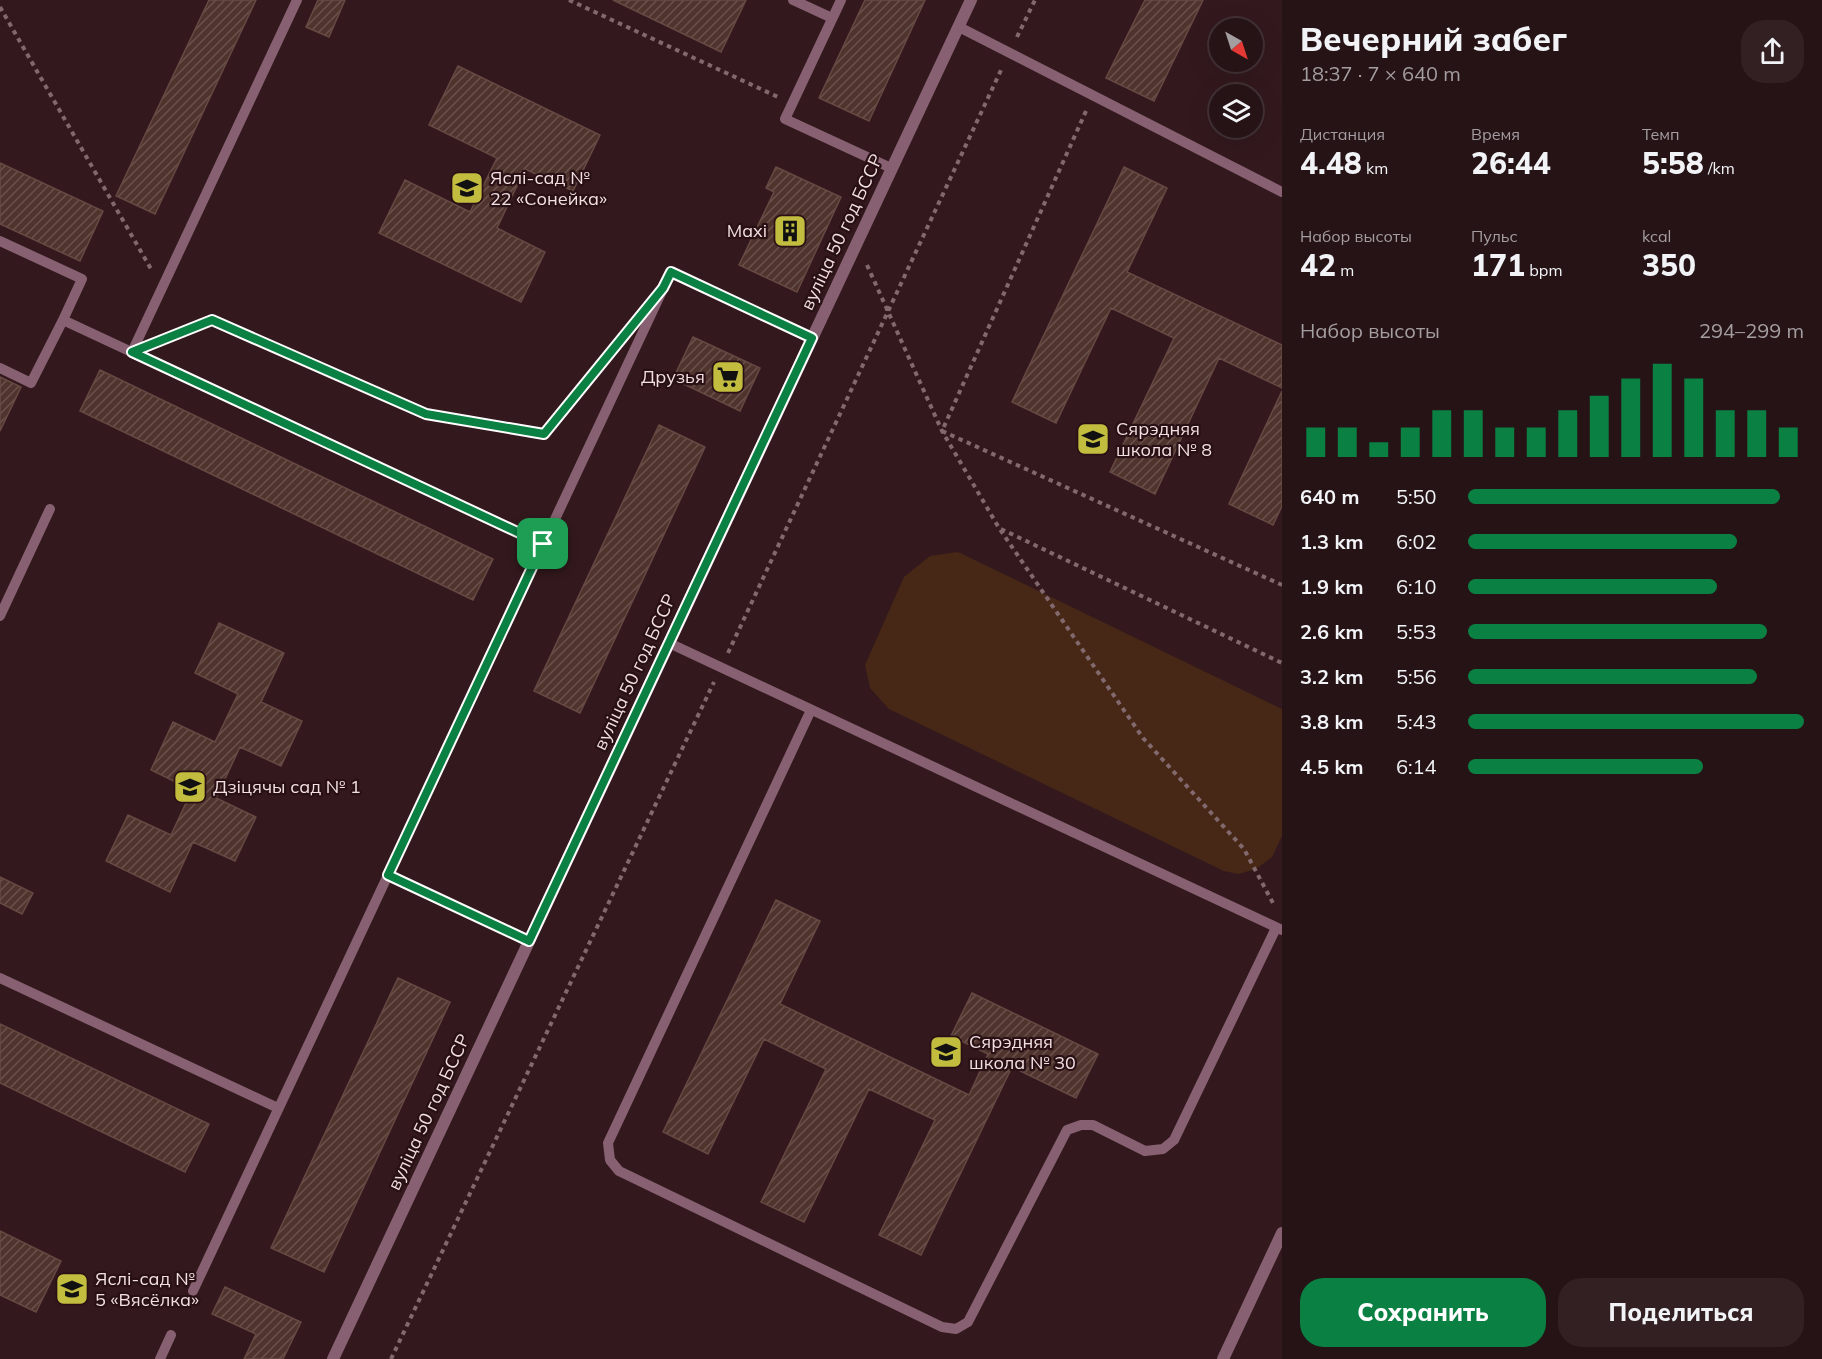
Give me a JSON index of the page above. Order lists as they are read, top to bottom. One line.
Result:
{"streets":{"street":["вуліца 50 год БССР"]},"places":{"school or university":["Яслі-сад № 22 «Сонейка»","Сярэдняя школа № 8","Дзіцячы сад № 1","Сярэдняя школа № 30","Яслі-сад № 5 «Вясёлка»"],"building":["Maxi"],"supermarket":["Друзья"]},"north":"bottom right","page":{"heading":["Вечерний забег","18:37 · 7 × 640 m"],"stats":[["Дистанция","4.48 km"],["Время","26:44"],["Темп","5:58 /km"],["Набор высоты","42 m"],["Пульс","171 bpm"],["kcal","350"]],"chart":["Набор высоты","294–299 m"],"list":[{"name":"640 m","note":"5:50"},{"name":"1.3 km","note":"6:02"},{"name":"1.9 km","note":"6:10"},{"name":"2.6 km","note":"5:53"},{"name":"3.2 km","note":"5:56"},{"name":"3.8 km","note":"5:43"},{"name":"4.5 km","note":"6:14"}],"buttons":["Сохранить","Поделиться"]}}
